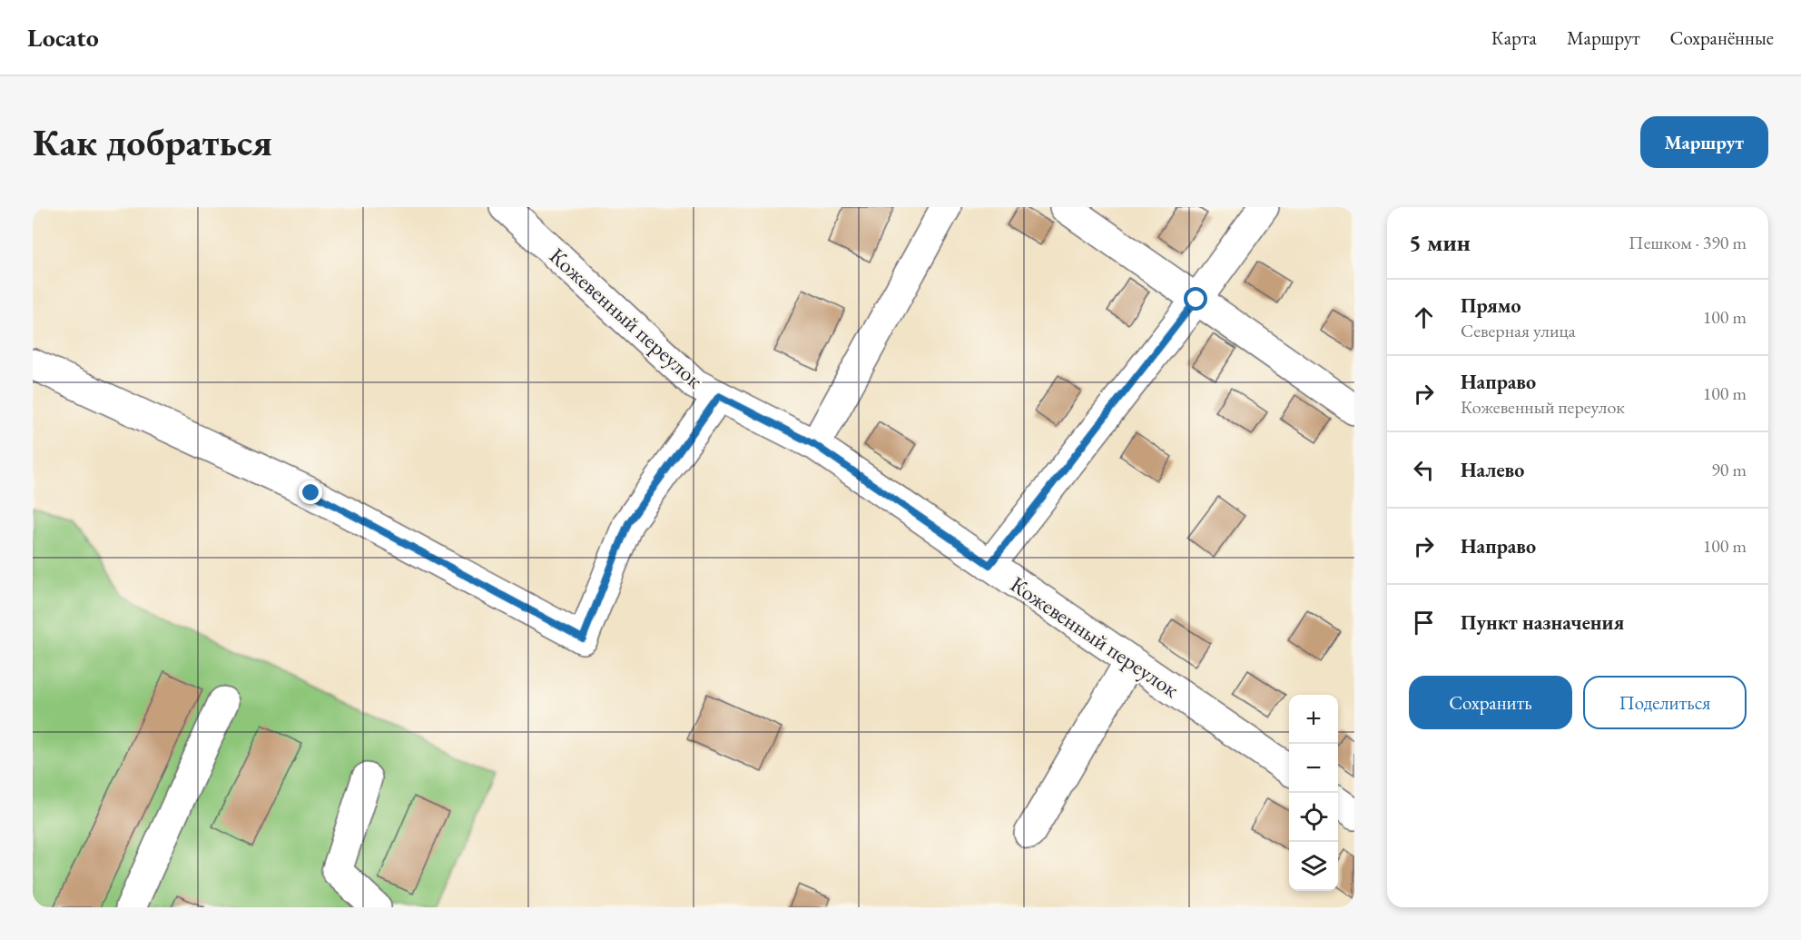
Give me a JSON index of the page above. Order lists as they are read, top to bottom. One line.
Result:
{"streets":{"street":["Кожевенный переулок"]},"page":{"header":"Locato","nav":["Карта","Маршрут","Сохранённые"],"buttons":["Маршрут",["Сохранить","Поделиться"]],"title":"Как добраться","heading":["5 мин","Пешком · 390 m"],"list":[["Прямо","Северная улица","100 m"],["Направо","Кожевенный переулок","100 m"],["Налево","90 m"],["Направо","100 m"],"Пункт назначения"],"map_buttons":["+","−"]}}
